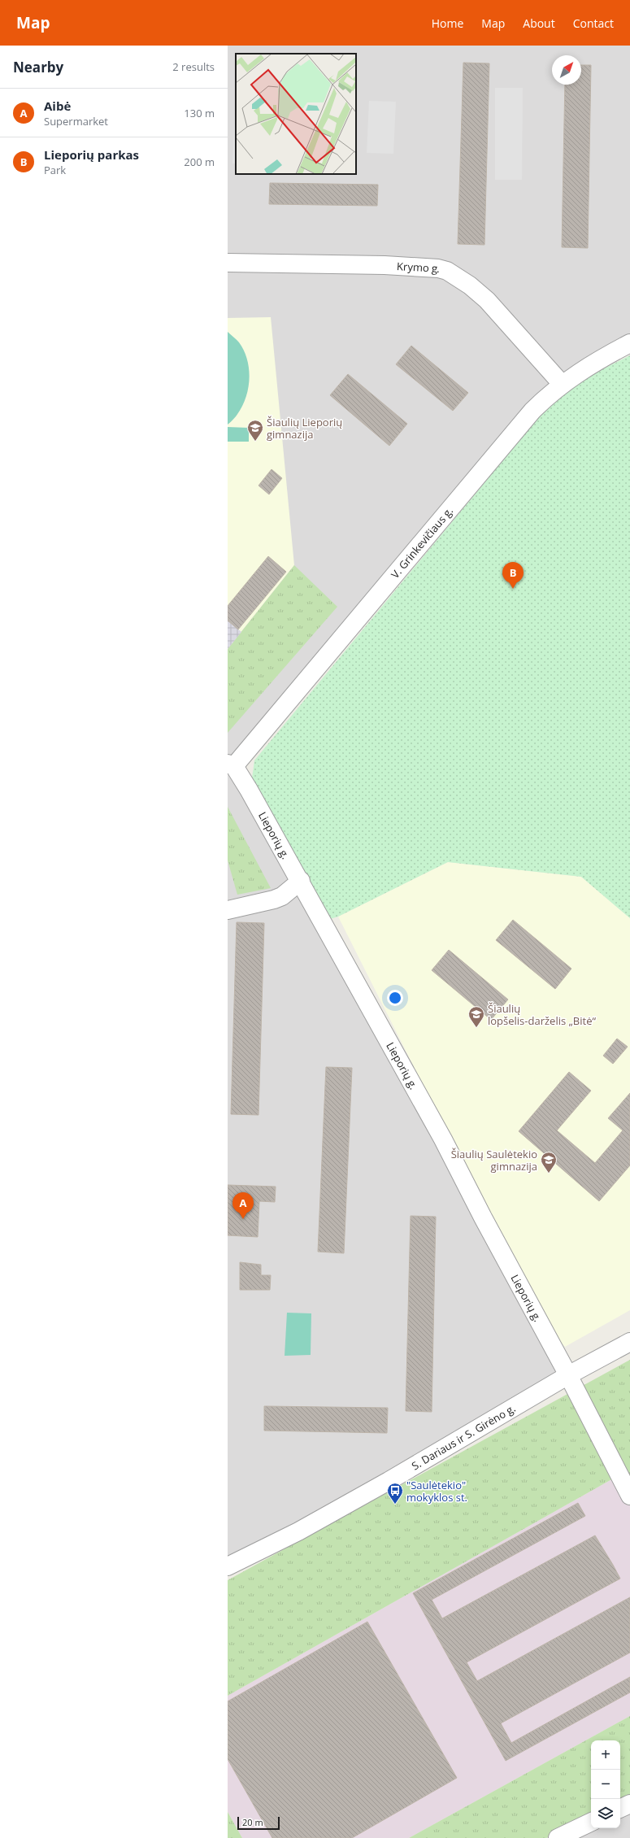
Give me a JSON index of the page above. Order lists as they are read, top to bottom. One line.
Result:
{"streets":{"street":["Krymo g.","V. Grinkevičiaus g.","Lieporių g.","S. Dariaus ir S. Girėno g."]},"crossings":[["Krymo g.","V. Grinkevičiaus g."],["V. Grinkevičiaus g.","Lieporių g."],["Lieporių g.","S. Dariaus ir S. Girėno g."]],"places":{"school or university":["Šiaulių Lieporių gimnazija","Šiaulių lopšelis-darželis „Bitė“","Šiaulių Saulėtekio gimnazija"],"bus stop":["\"Saulėtekio\" mokyklos st."]},"scale_bar":"20 m","north":"top right","page":{"header":"Map","nav":["Home","Map","About","Contact"],"heading":["Nearby","2 results"],"list":[{"mark":"A","name":"Aibė","note":"Supermarket","value":"130 m"},{"mark":"B","name":"Lieporių parkas","note":"Park","value":"200 m"}],"pins":["B","A"],"map_buttons":["+","−"],"scale":"20 m"}}
